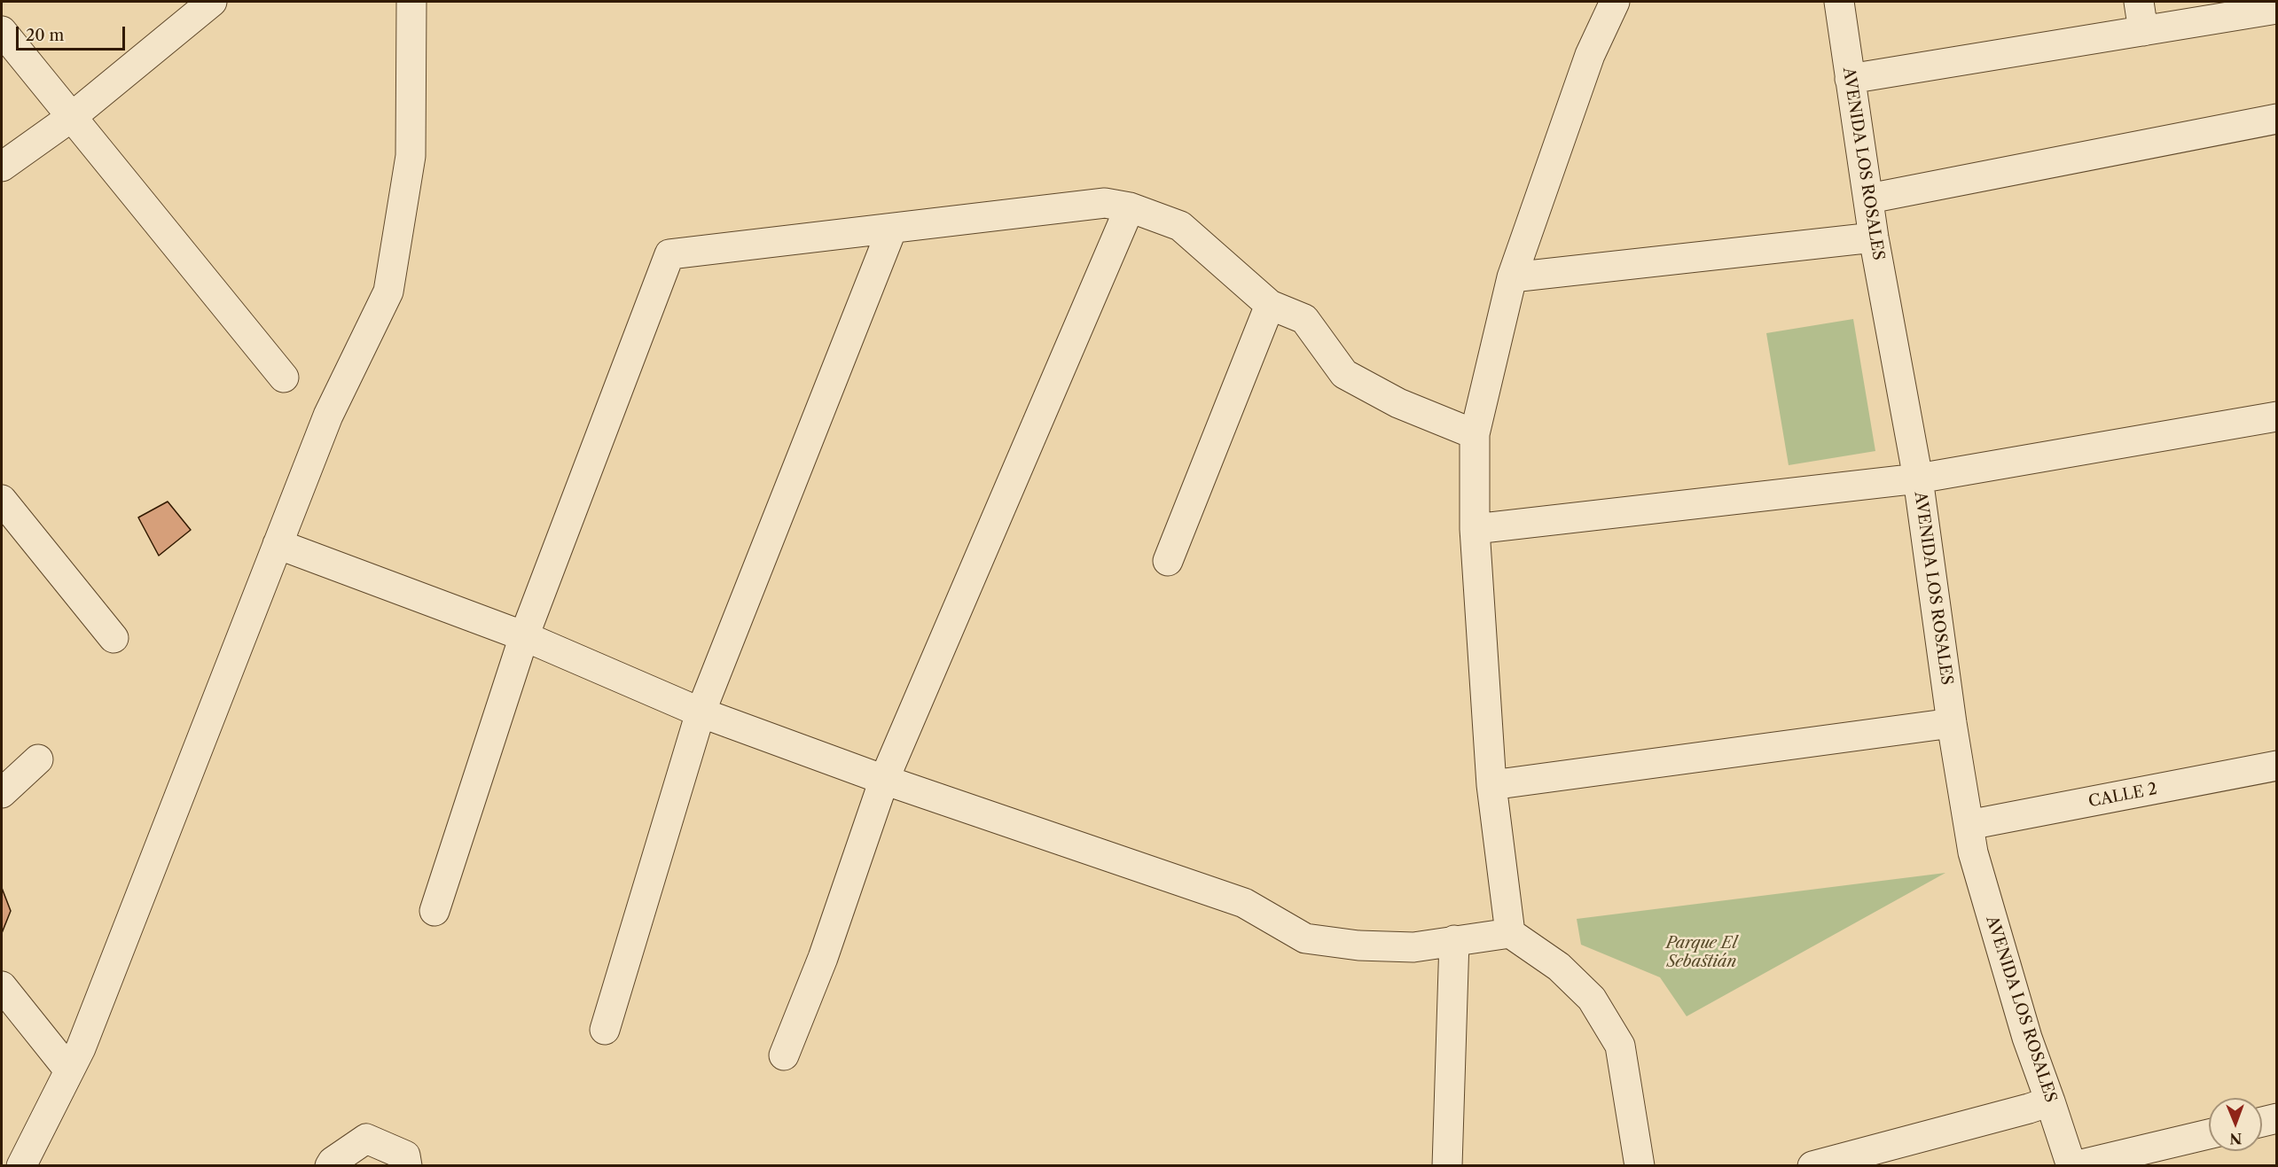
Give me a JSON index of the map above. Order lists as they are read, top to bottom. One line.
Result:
{"streets":{"street":["AVENIDA LOS ROSALES","CALLE 2"]},"crossings":[["AVENIDA LOS ROSALES","CALLE 2"]],"parks":["Parque El Sebastián"],"scale_bar":"20 m","north":"bottom"}
